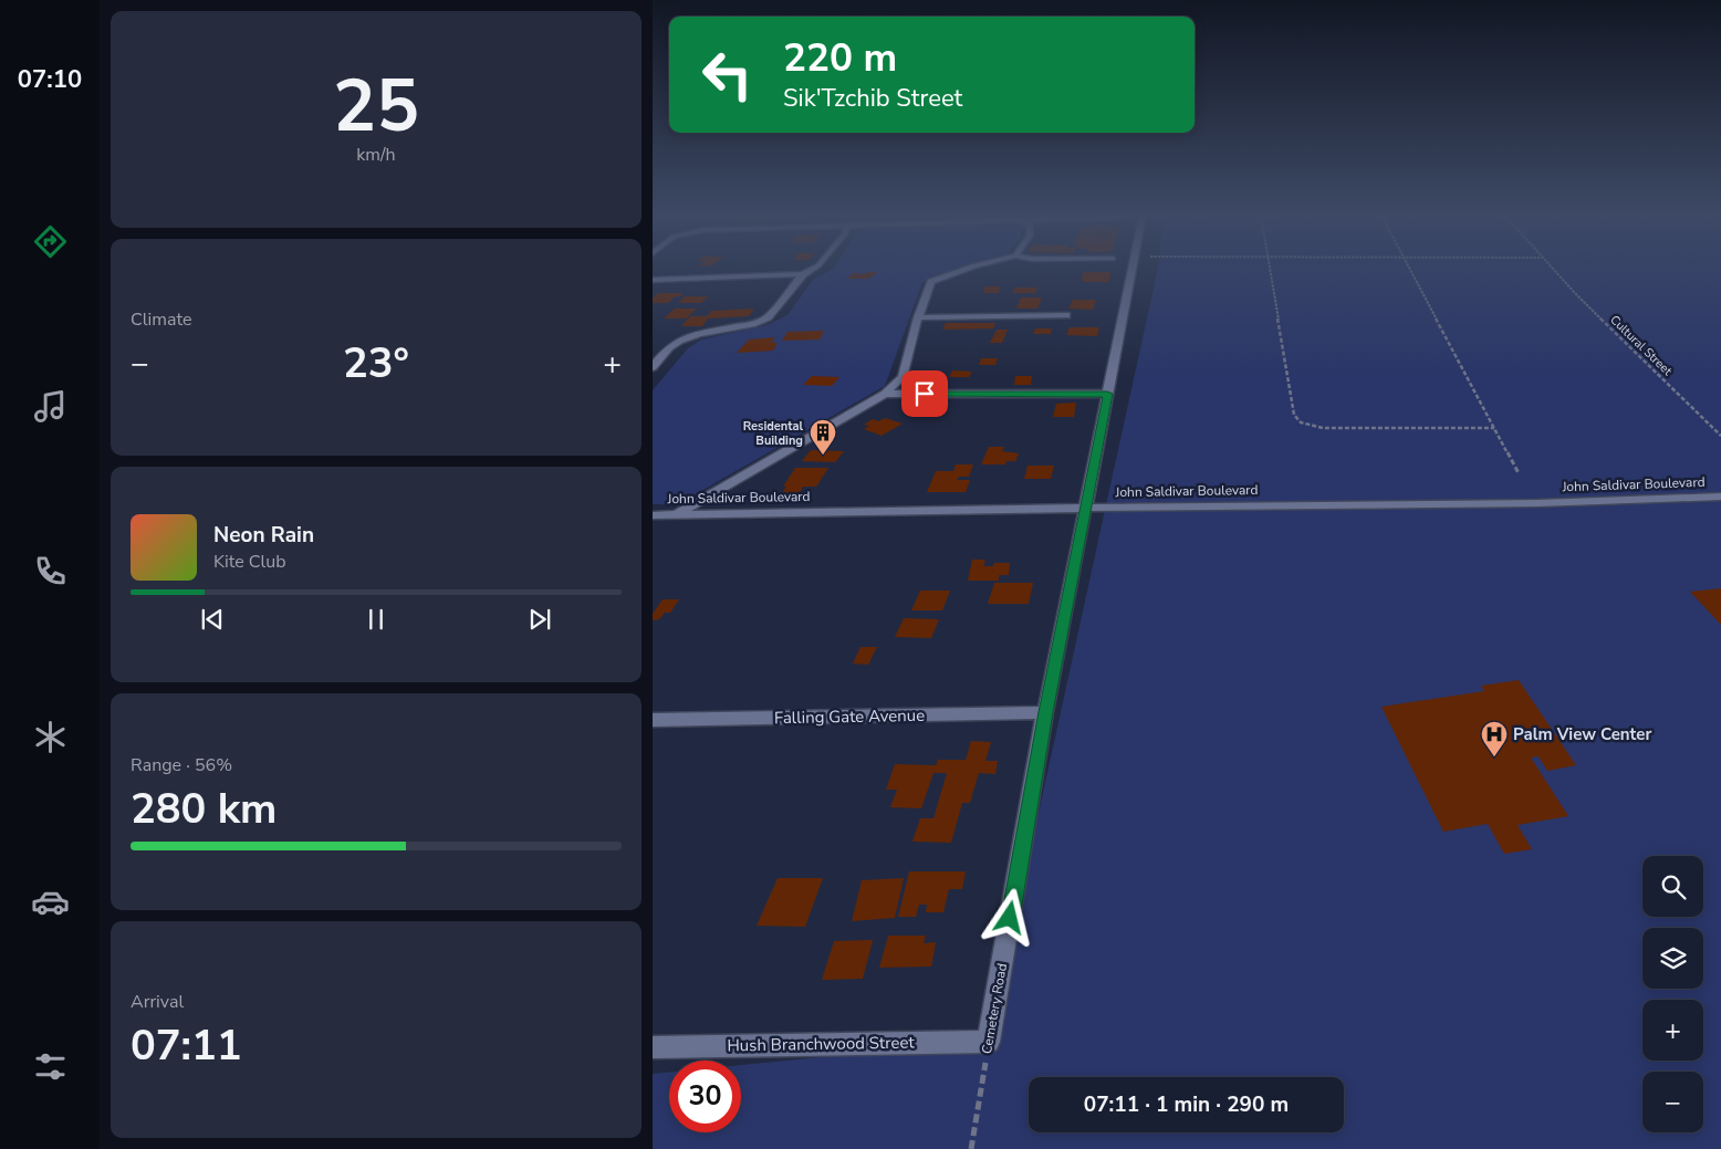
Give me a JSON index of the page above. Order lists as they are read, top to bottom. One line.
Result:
{"streets":{"street":["John Saldivar Boulevard","Falling Gate Avenue","Cemetery Road","Hush Branchwood Street"],"path":["Cultural Street"]},"crossings":[["John Saldivar Boulevard","Cemetery Road"],["Falling Gate Avenue","Cemetery Road"],["Cemetery Road","Hush Branchwood Street"]],"places":{"building":["Residental Building"],"hospital":["Palm View Center"]},"page":{"tabs":"07:10","tile":[["25","km/h"],"Climate",["Range · 56%","280 km"],["Arrival","07:11"]],"turn":["220 m","Sik'Tzchib Street"],"heat":["−","23°","+"],"song":["Neon Rain","Kite Club"],"map_buttons":["+","−"],"limit":"30","trip":"07:11 · 1 min · 290 m"}}
